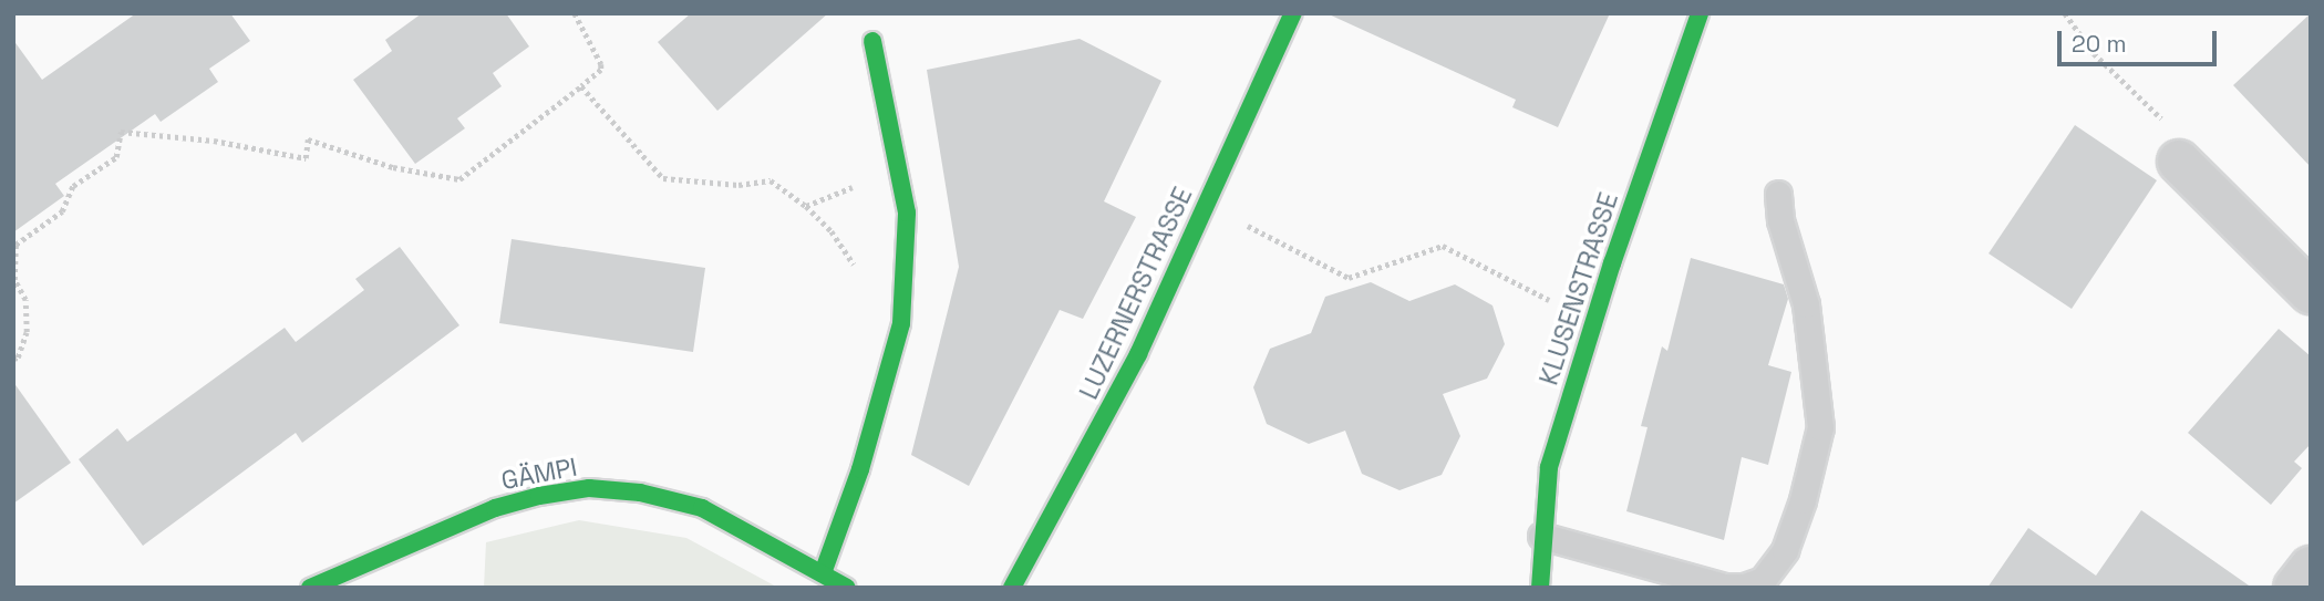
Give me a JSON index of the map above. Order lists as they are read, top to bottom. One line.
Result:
{"streets":{"street":["KLUSENSTRASSE","LUZERNERSTRASSE","GÄMPI"]},"scale_bar":"20 m"}
